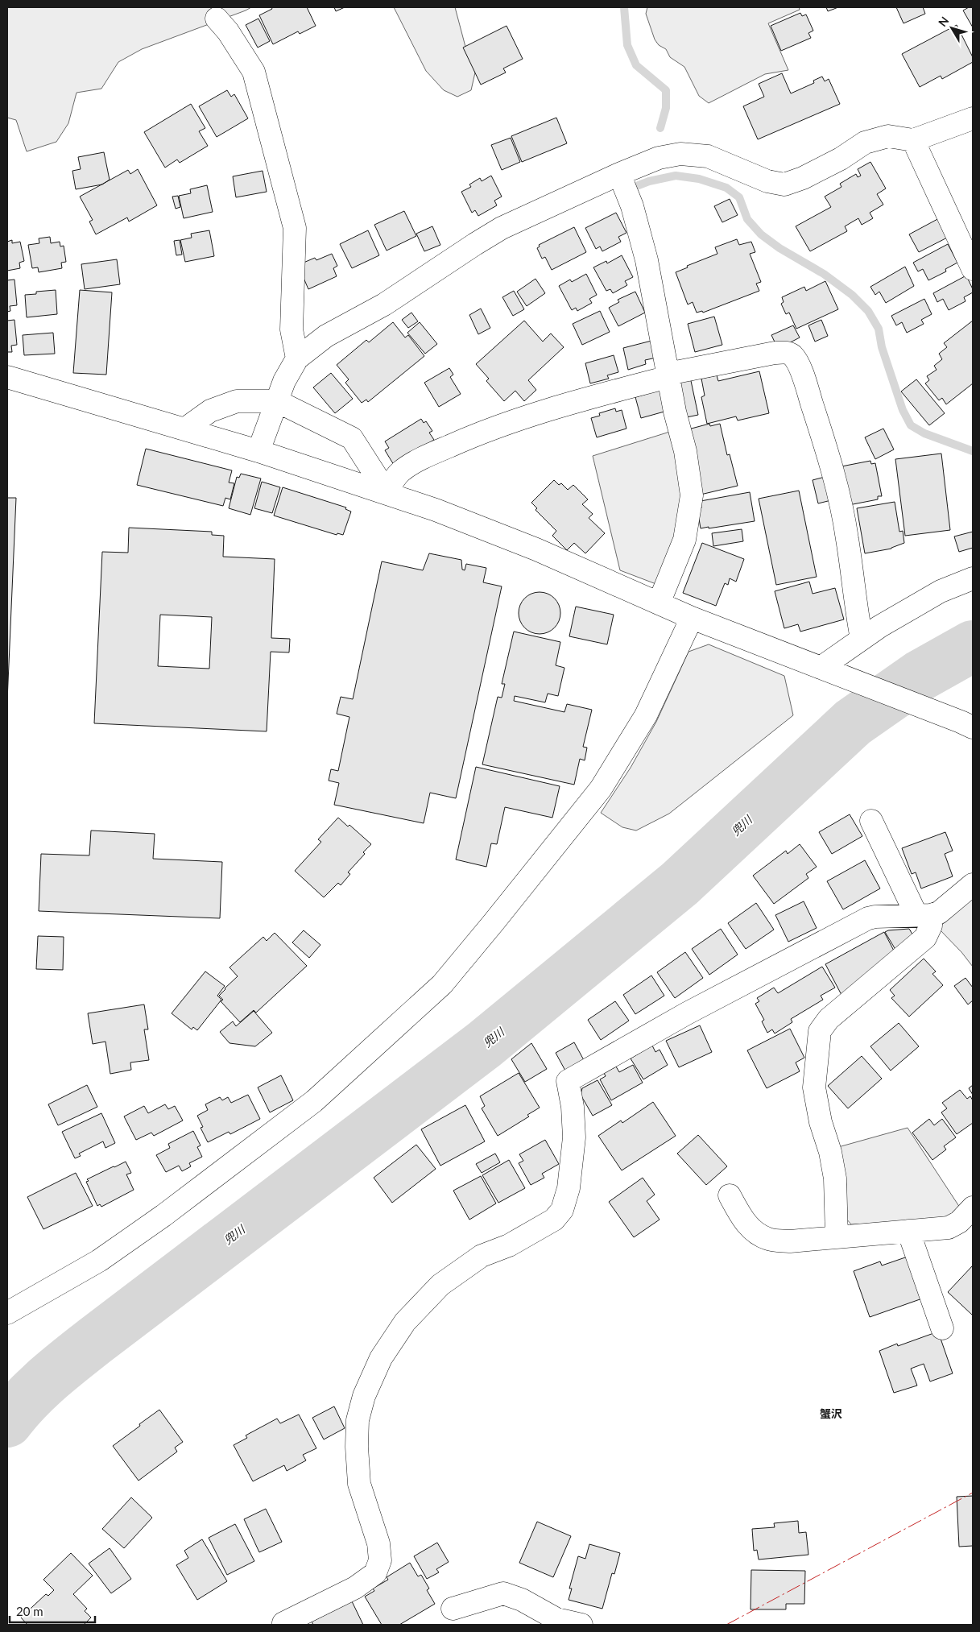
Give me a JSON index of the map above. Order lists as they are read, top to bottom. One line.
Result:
{"districts":["蟹沢"],"water":["兜川"],"scale_bar":"20 m","north":"top left"}
